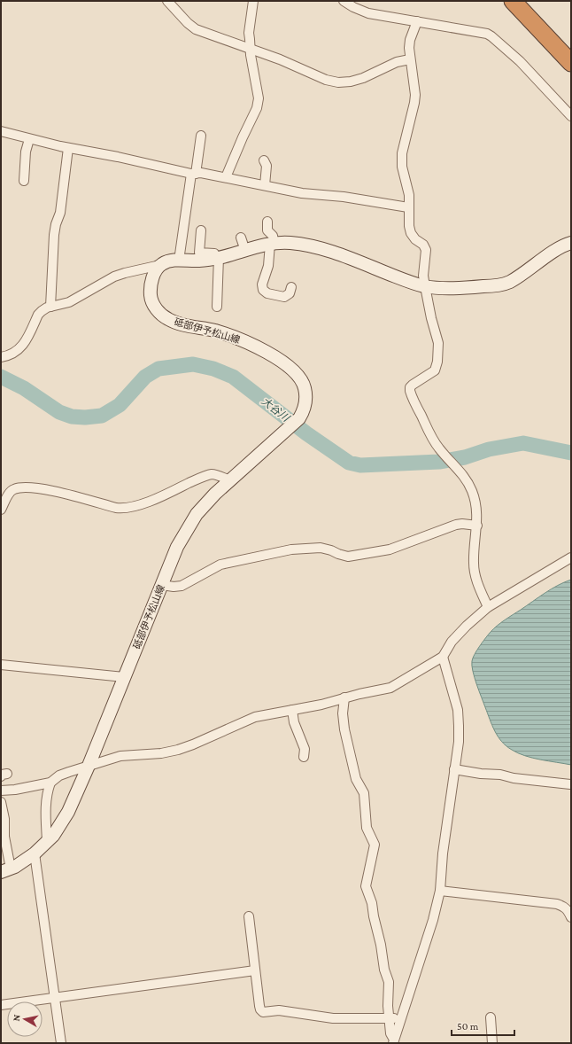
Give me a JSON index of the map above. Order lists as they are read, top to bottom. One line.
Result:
{"streets":{"main road":["砥部伊予松山線"]},"water":["大谷川"],"scale_bar":"50 m","north":"left"}
